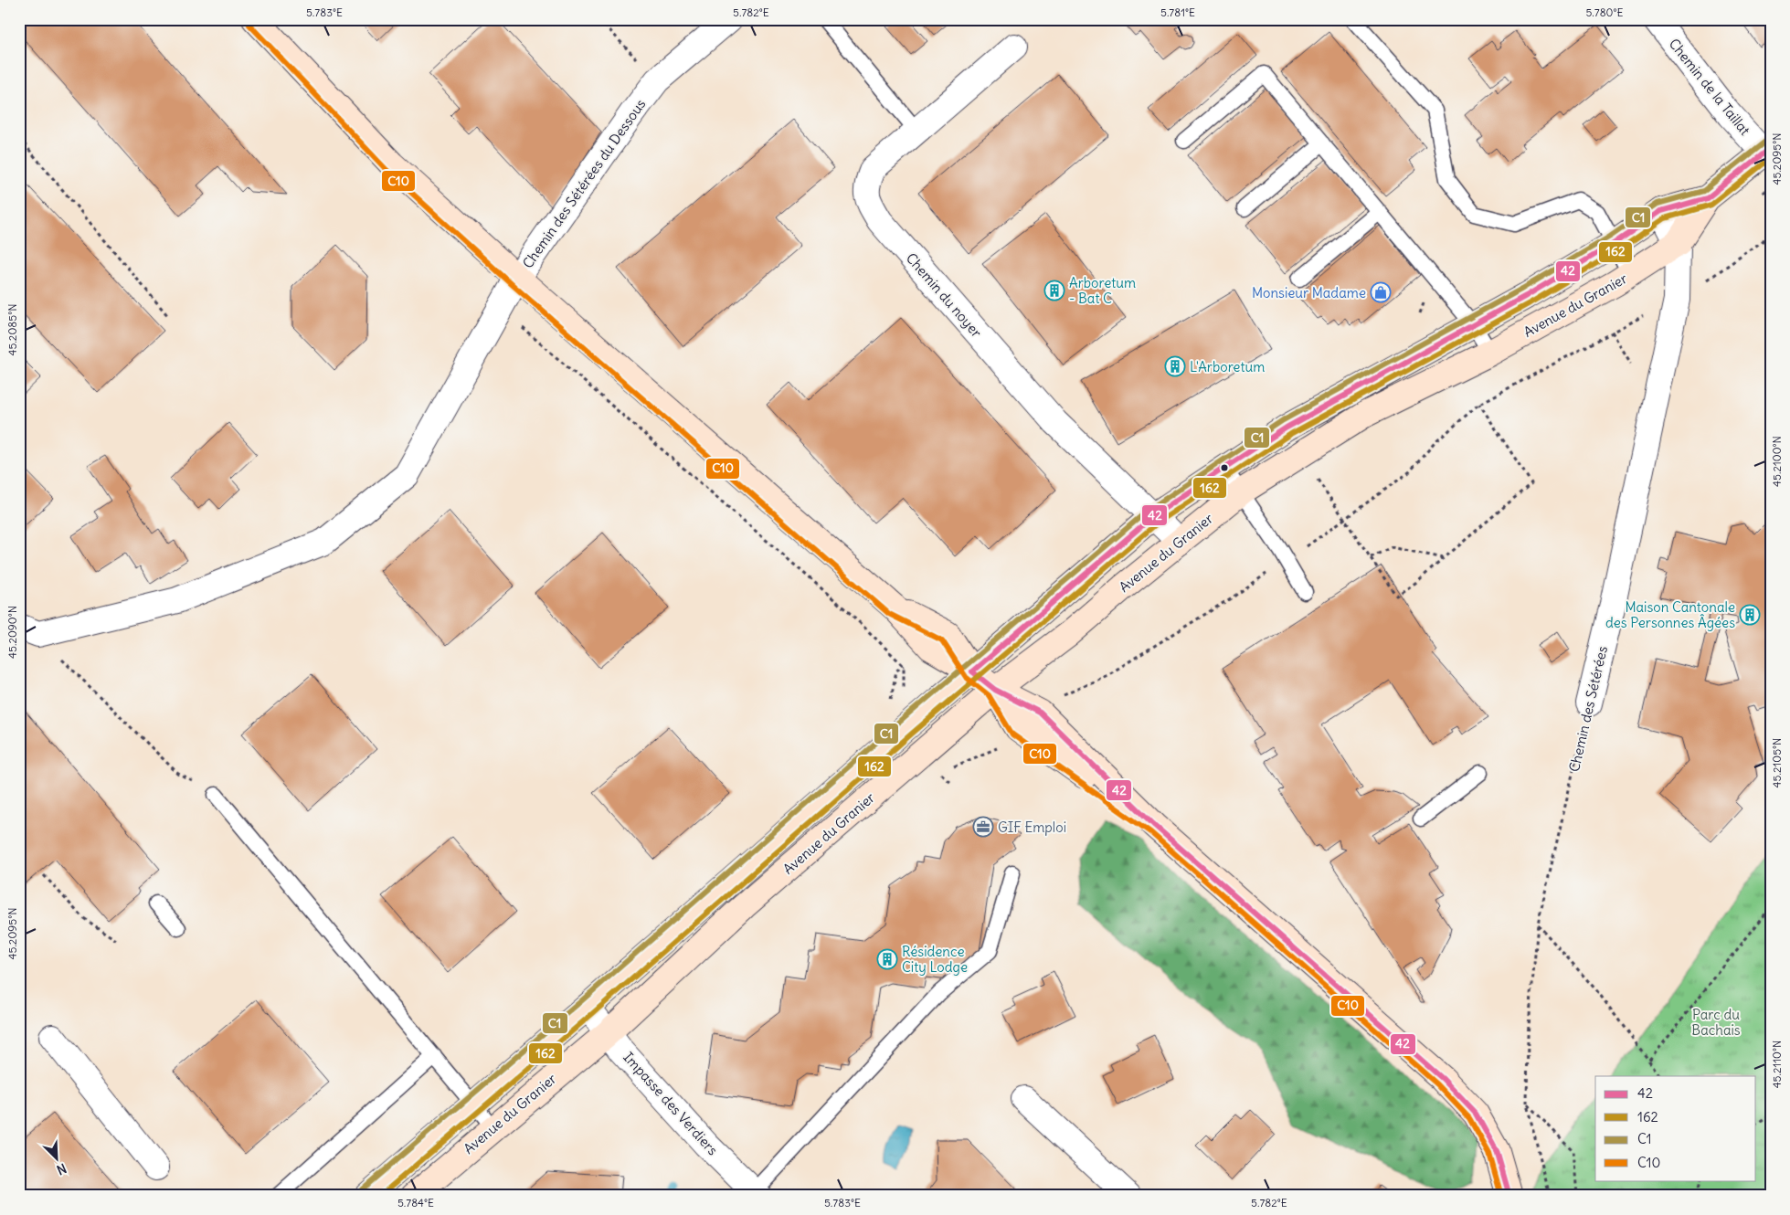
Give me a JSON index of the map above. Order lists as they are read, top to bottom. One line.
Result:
{"streets":{"street":["Chemin de la Taillat","Chemin des Sétérées du Dessous","Chemin du noyer","Avenue du Granier","Chemin des Sétérées","Impasse des Verdiers"]},"crossings":[["Chemin du noyer","Avenue du Granier"],["Avenue du Granier","Chemin des Sétérées"],["Avenue du Granier","Impasse des Verdiers"]],"parks":["Parc du Bachais"],"places":{"building":["Arboretum - Bat C","L'Arboretum","Maison Cantonale des Personnes Âgées","Résidence City Lodge"],"shop":["Monsieur Madame"],"office":["GIF Emploi"]},"lines":["transit line C10","transit line C1","transit line 42","transit line 162"],"legend":["42","162","C1","C10"],"north":"bottom right","coordinates":["5.783°E","5.782°E","5.781°E","5.780°E","45.2095°N","45.2085°N","45.2100°N","45.2090°N","45.2105°N","45.2110°N","5.784°E"]}
